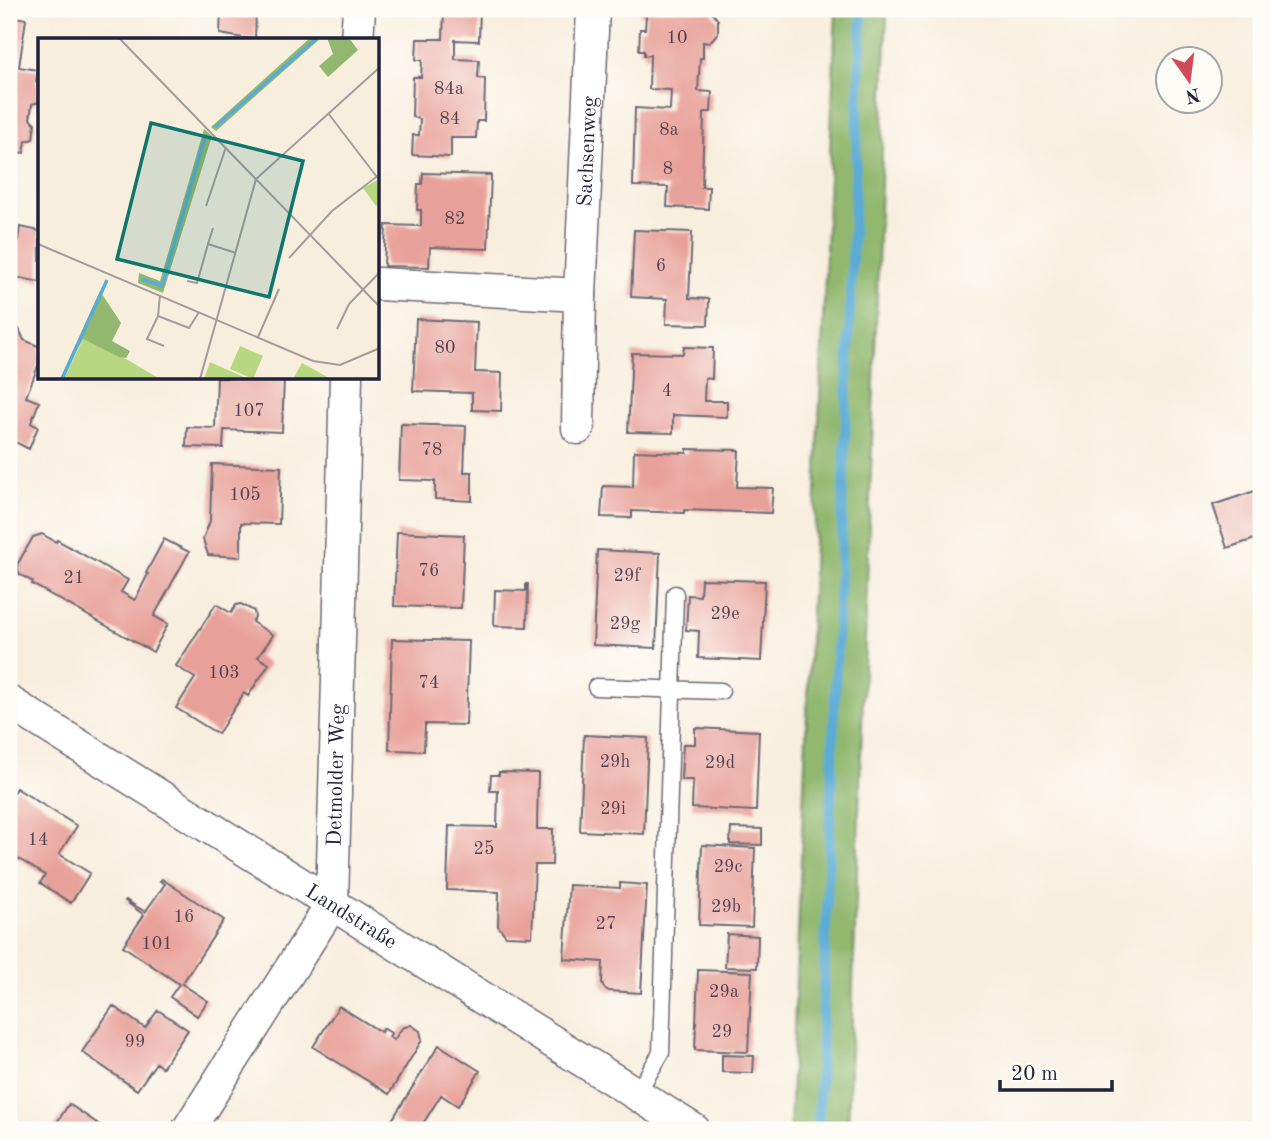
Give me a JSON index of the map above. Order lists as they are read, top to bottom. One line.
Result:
{"streets":{"street":["Sachsenweg","Detmolder Weg","Landstraße"]},"crossings":[["Detmolder Weg","Landstraße"]],"house_numbers":["10","84a","84","8a","8","82","6","80","4","107","78","105","76","29f","21","29e","29g","103","74","29h","29d","29i","14","25","29c","29b","16","27","101","29a","29","99"],"scale_bar":"20 m","north":"bottom"}
